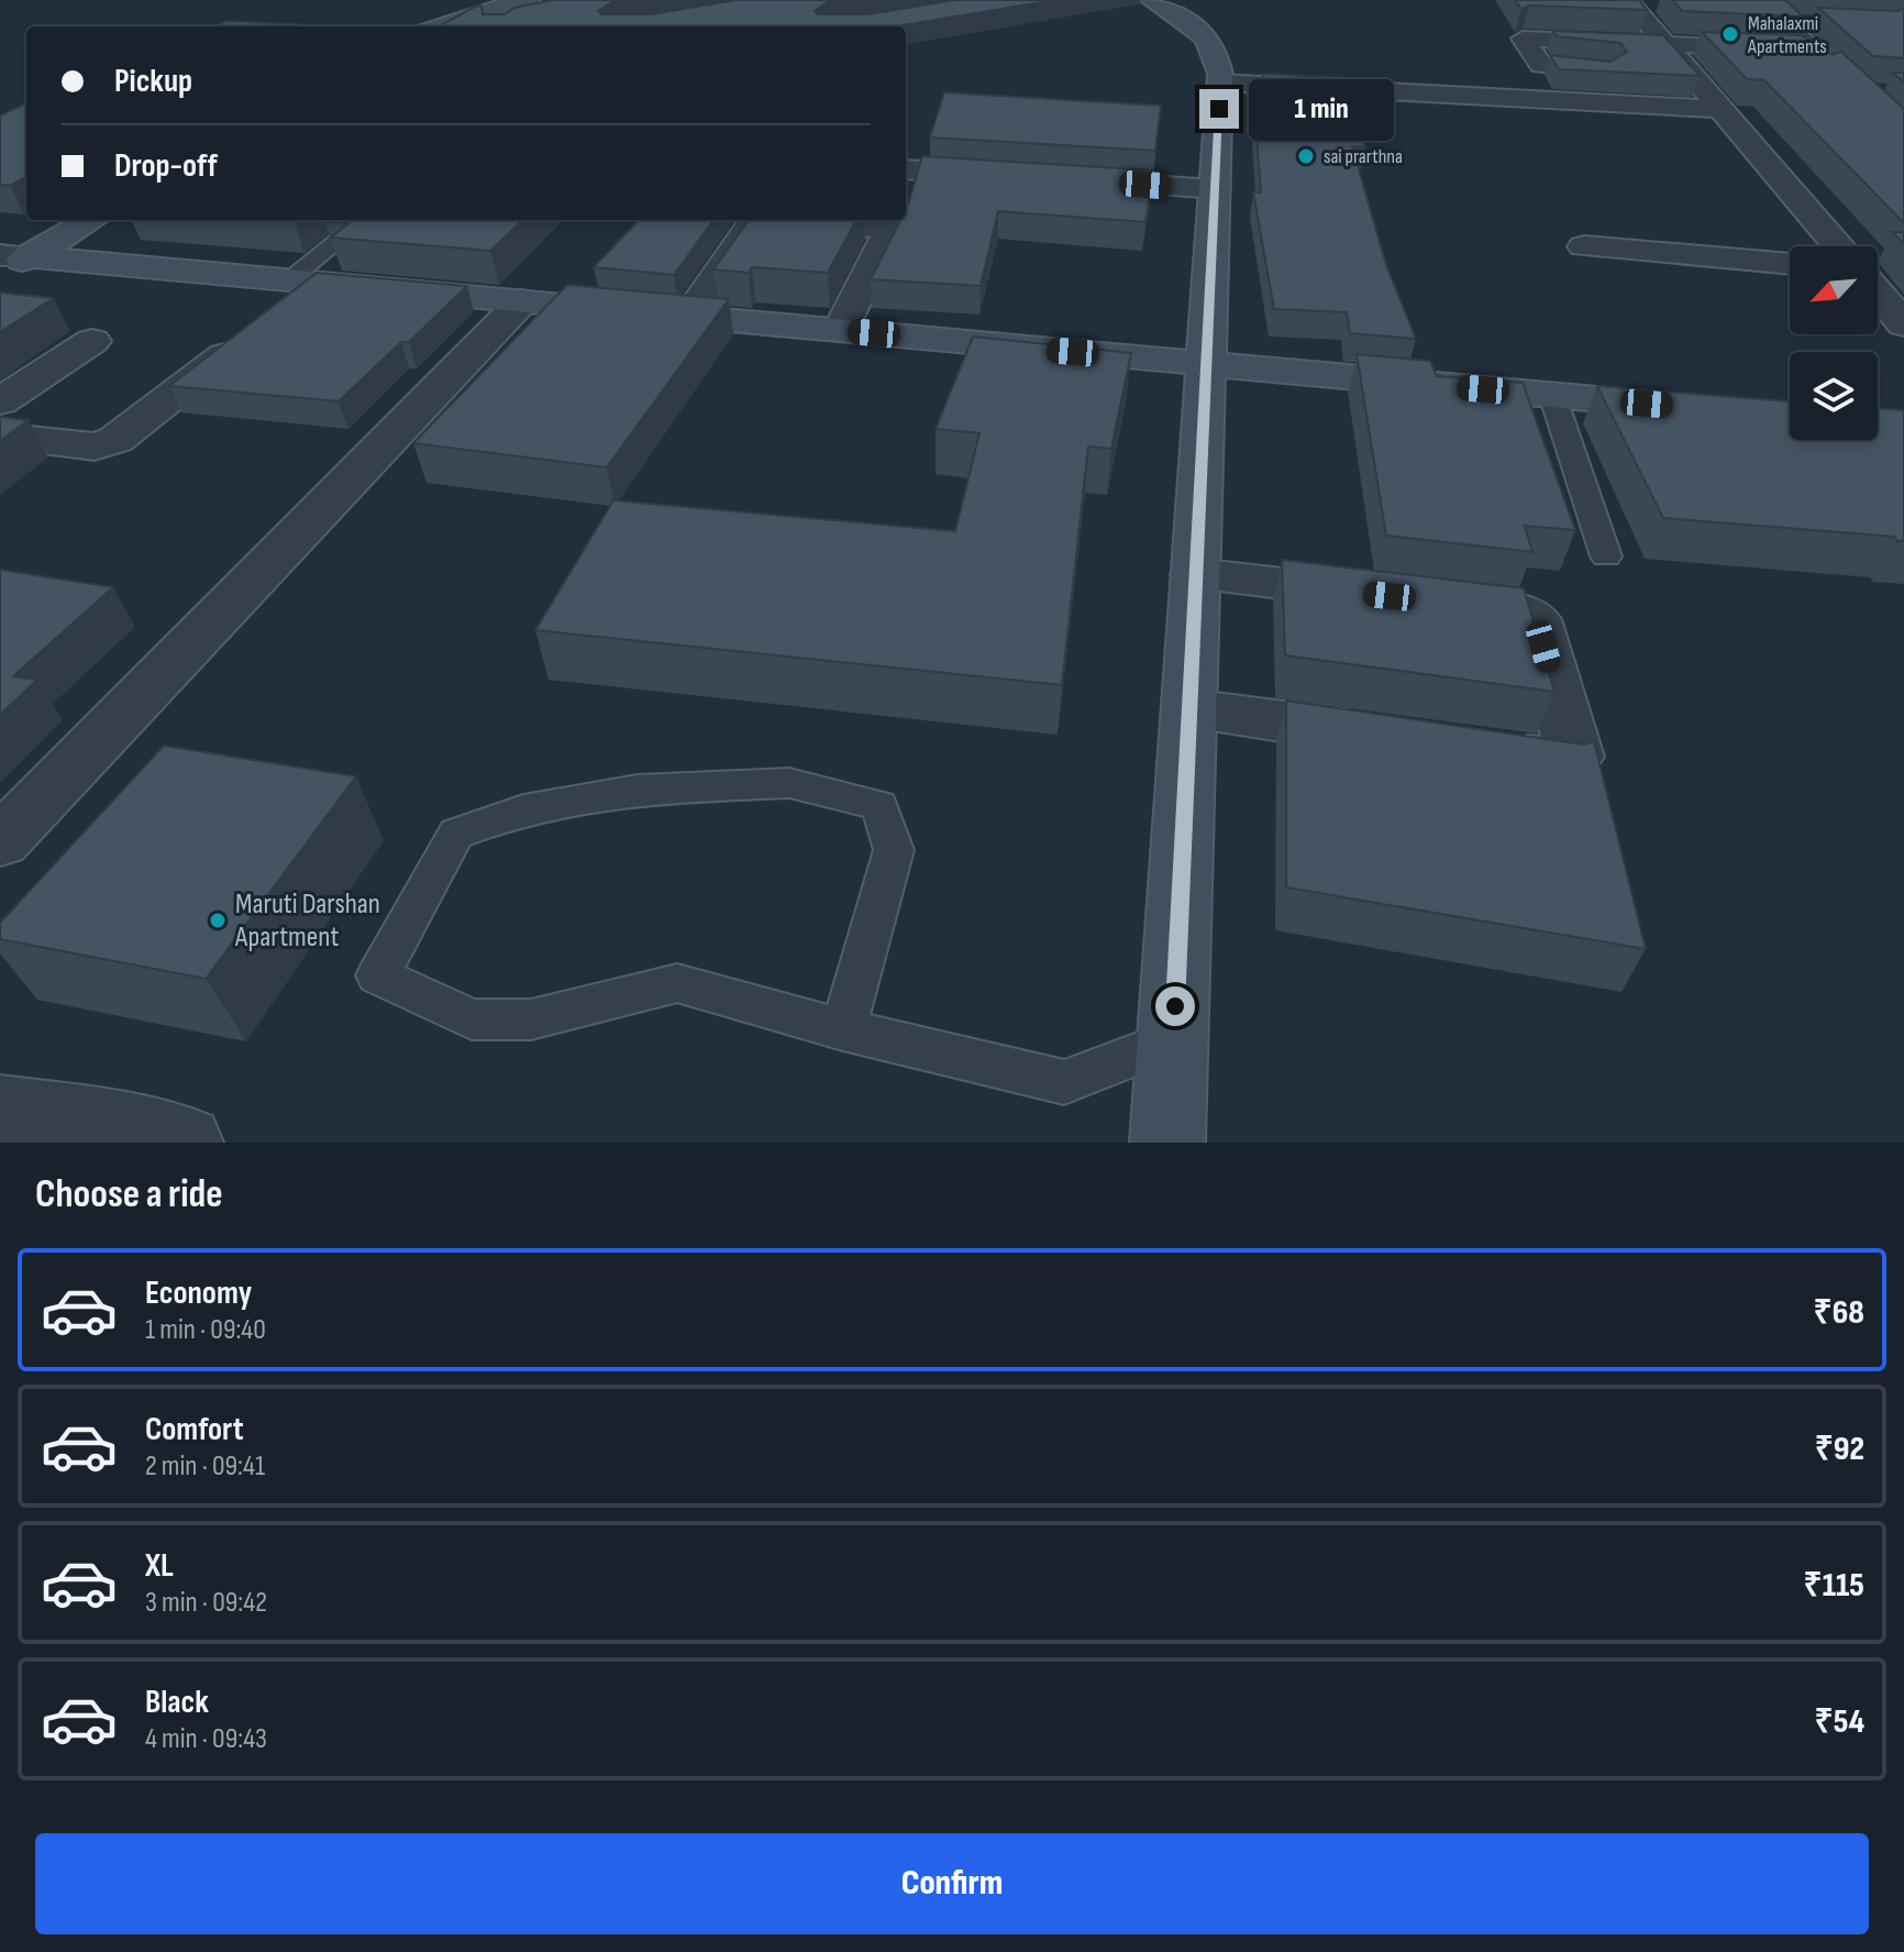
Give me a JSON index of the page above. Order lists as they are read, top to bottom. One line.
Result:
{"places":["Mahalaxmi Apartments","sai prarthna","Maruti Darshan Apartment"],"north":"bottom left","page":{"banner":["Pickup","Drop-off"],"bubble":"1 min","heading":"Choose a ride","list":[{"name":"Economy","note":"1 min · 09:40","value":"₹68"},{"name":"Comfort","note":"2 min · 09:41","value":"₹92"},{"name":"XL","note":"3 min · 09:42","value":"₹115"},{"name":"Black","note":"4 min · 09:43","value":"₹54"}],"buttons":"Confirm"}}
